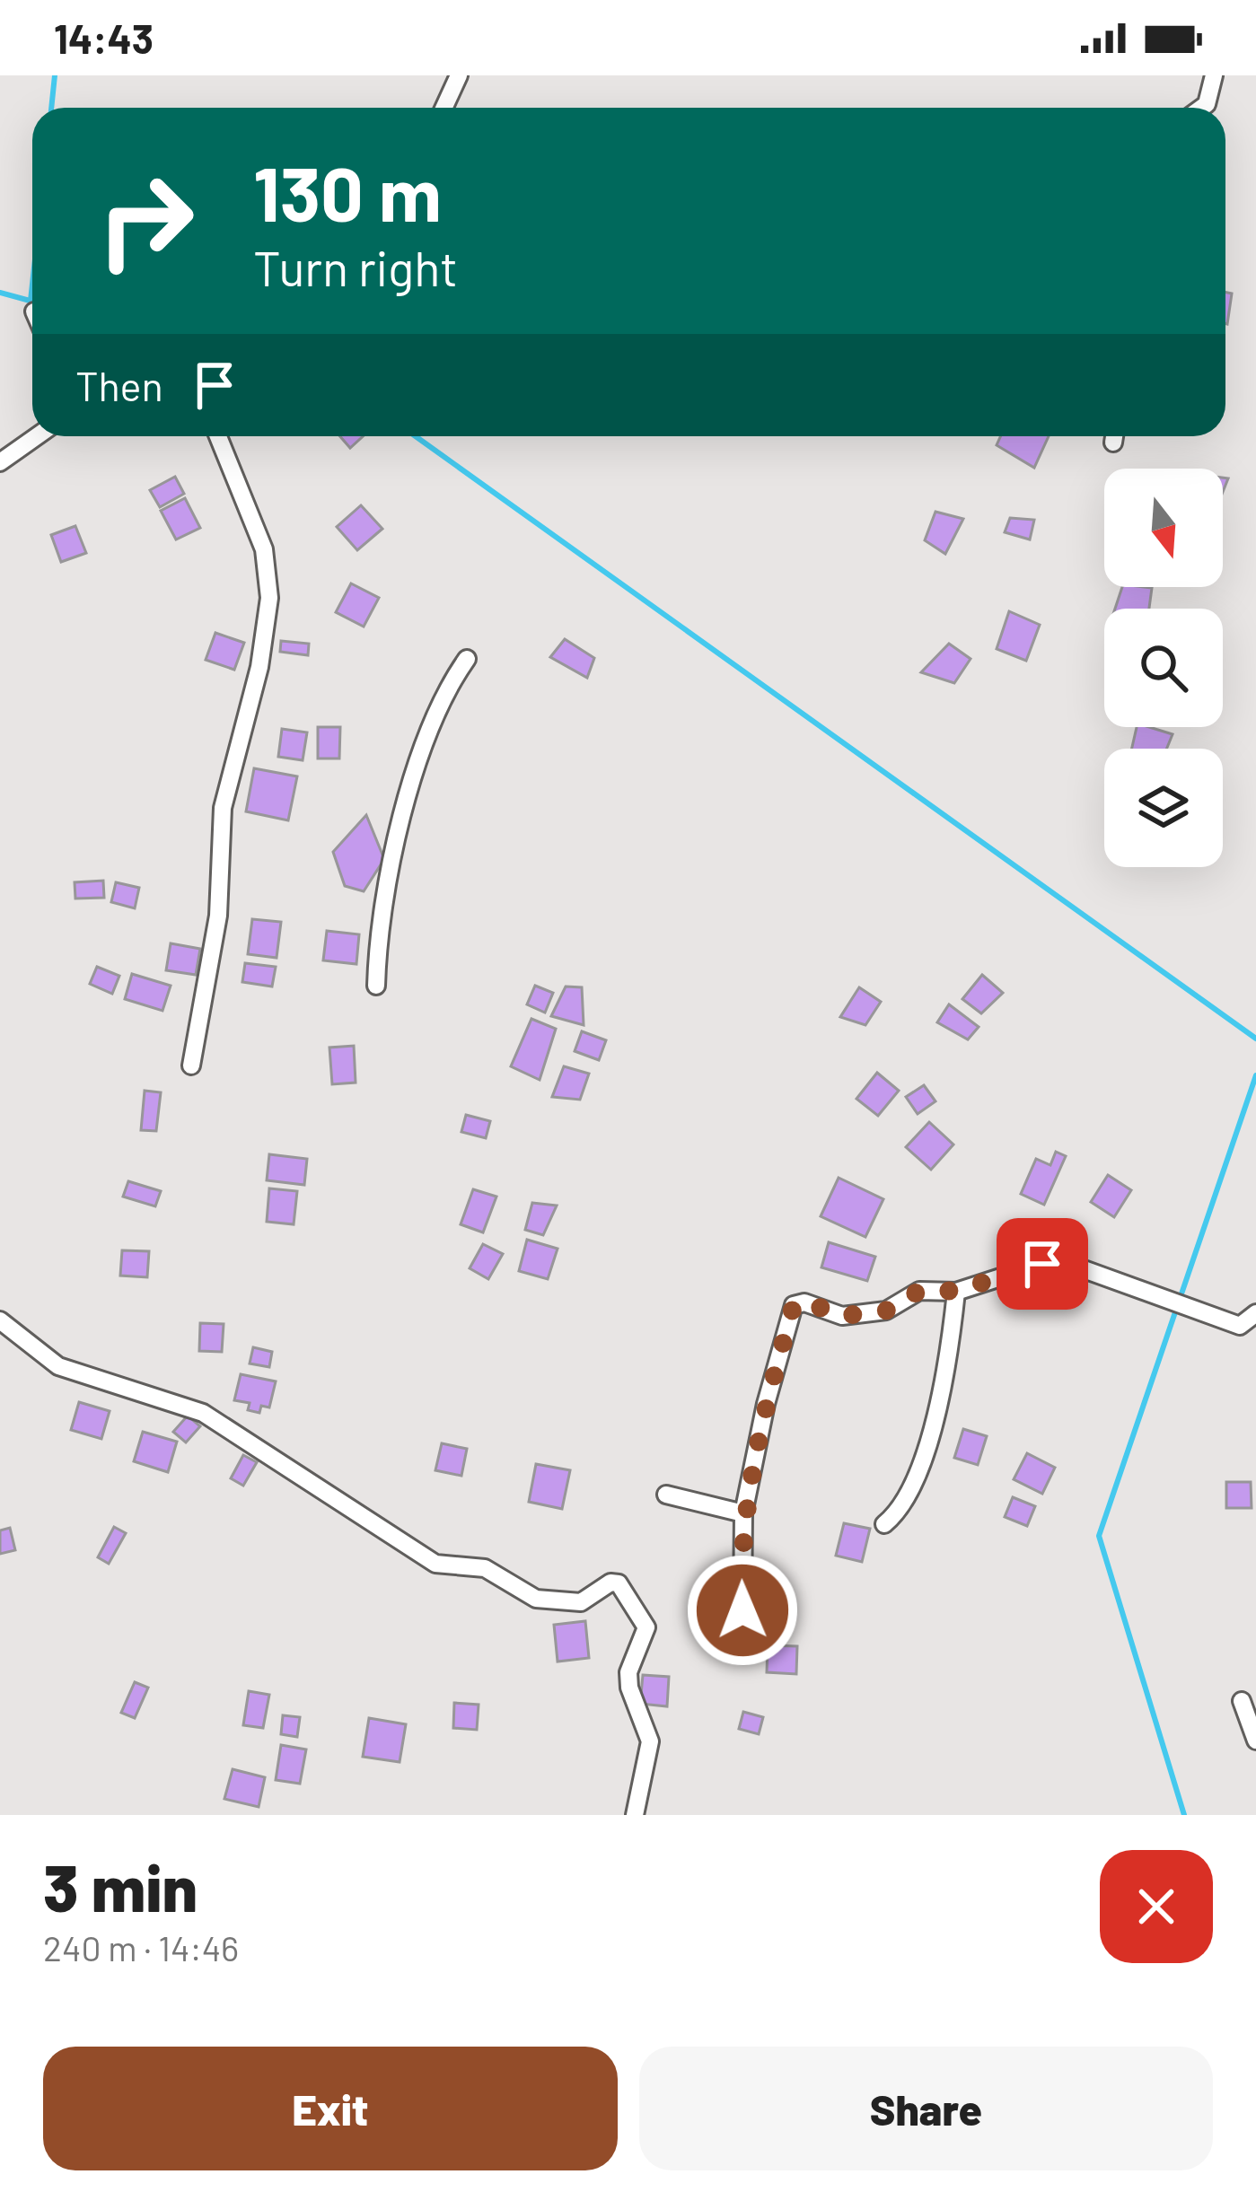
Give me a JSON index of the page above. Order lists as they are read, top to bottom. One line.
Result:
{"north":"bottom","page":{"status":"14:43","turn":["130 m","Turn right"],"then":"Then","heading":["3 min","240 m · 14:46"],"buttons":["Exit","Share"]}}
